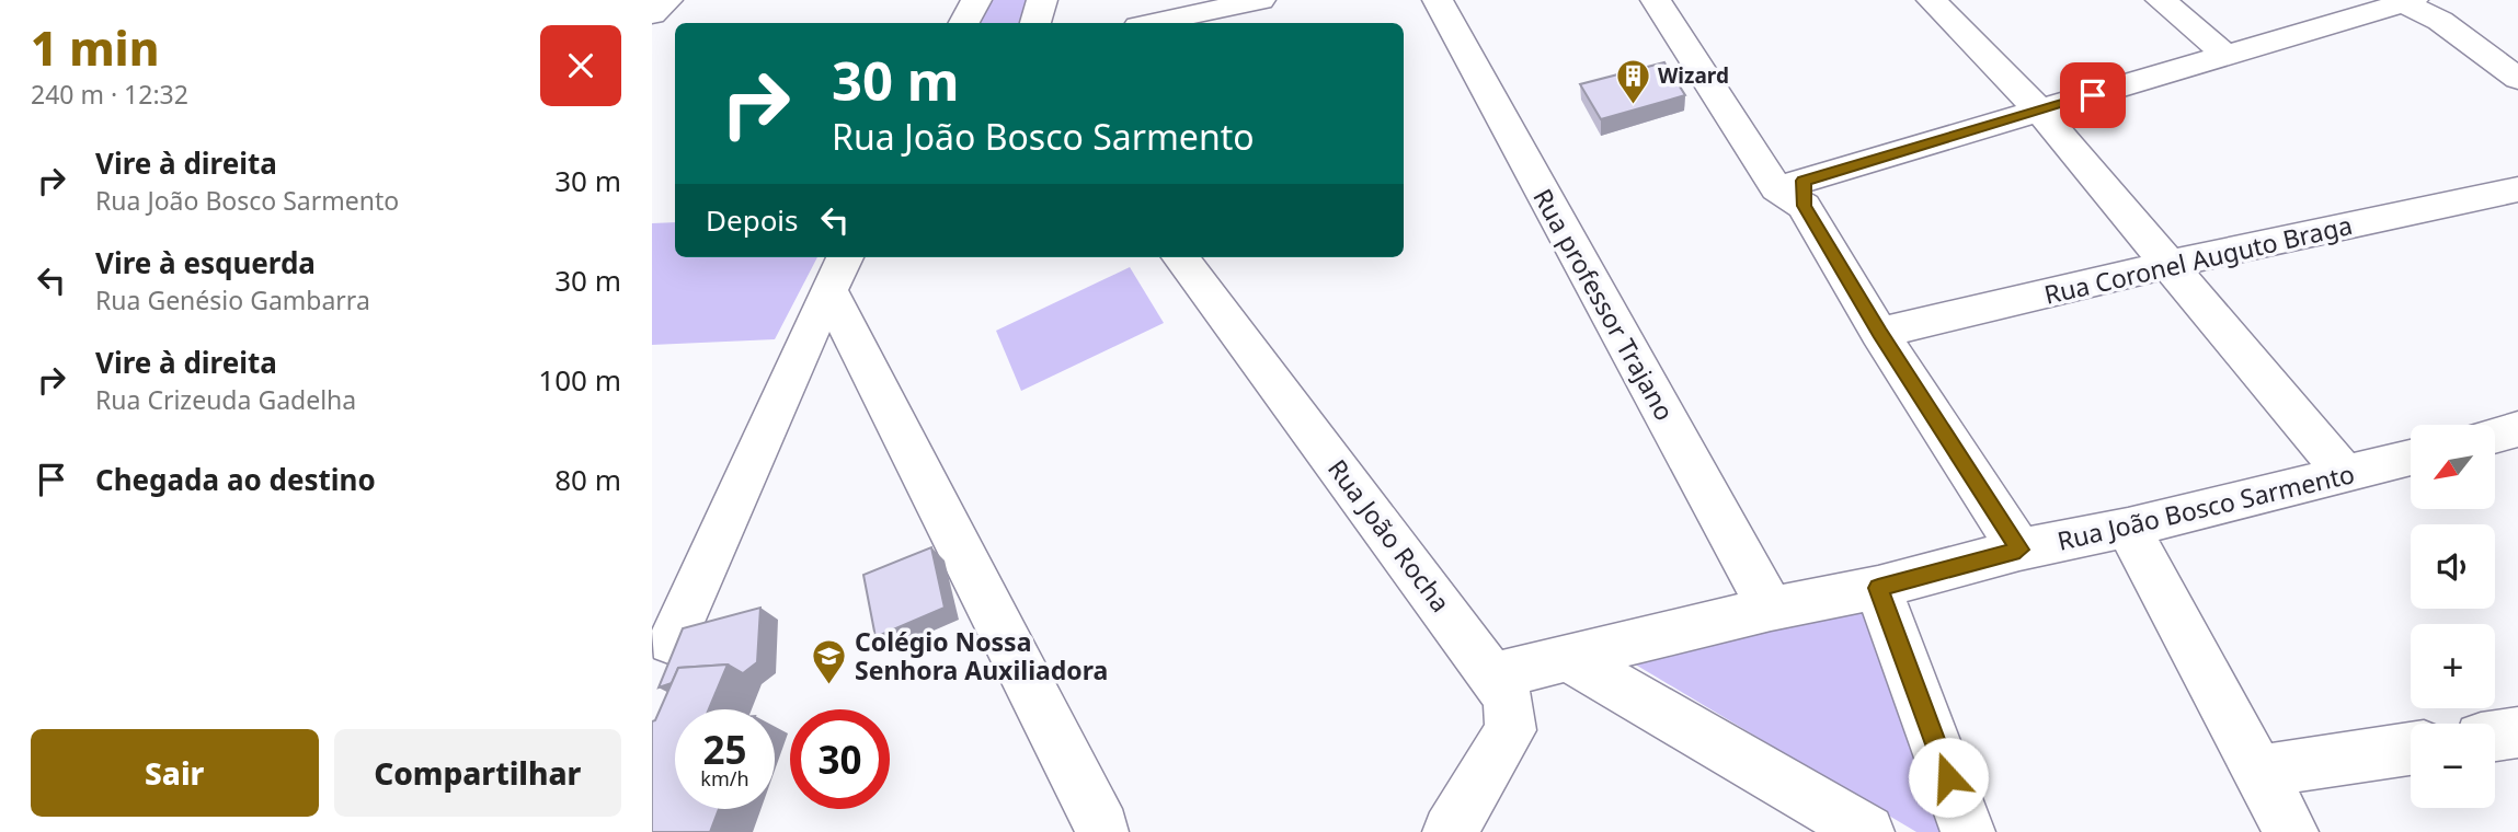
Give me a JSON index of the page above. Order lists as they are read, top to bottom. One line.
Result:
{"streets":{"street":["Rua Coronel Auguto Braga","Rua professor Trajano","Rua João Bosco Sarmento","Rua João Rocha"]},"crossings":[["Rua professor Trajano","Rua João Bosco Sarmento"],["Rua João Bosco Sarmento","Rua João Rocha"]],"places":{"building":["Wizard"],"school or university":["Colégio Nossa Senhora Auxiliadora"]},"north":"bottom left","page":{"heading":["1 min","240 m · 12:32"],"turn":["30 m","Rua João Bosco Sarmento"],"list":[{"name":"Vire à direita","note":"Rua João Bosco Sarmento","value":"30 m"},{"name":"Vire à esquerda","note":"Rua Genésio Gambarra","value":"30 m"},{"name":"Vire à direita","note":"Rua Crizeuda Gadelha","value":"100 m"},{"name":"Chegada ao destino","value":"80 m"}],"then":"Depois","map_buttons":["+","−"],"speed":"25 km/h","limit":"30","buttons":["Sair","Compartilhar"]}}
